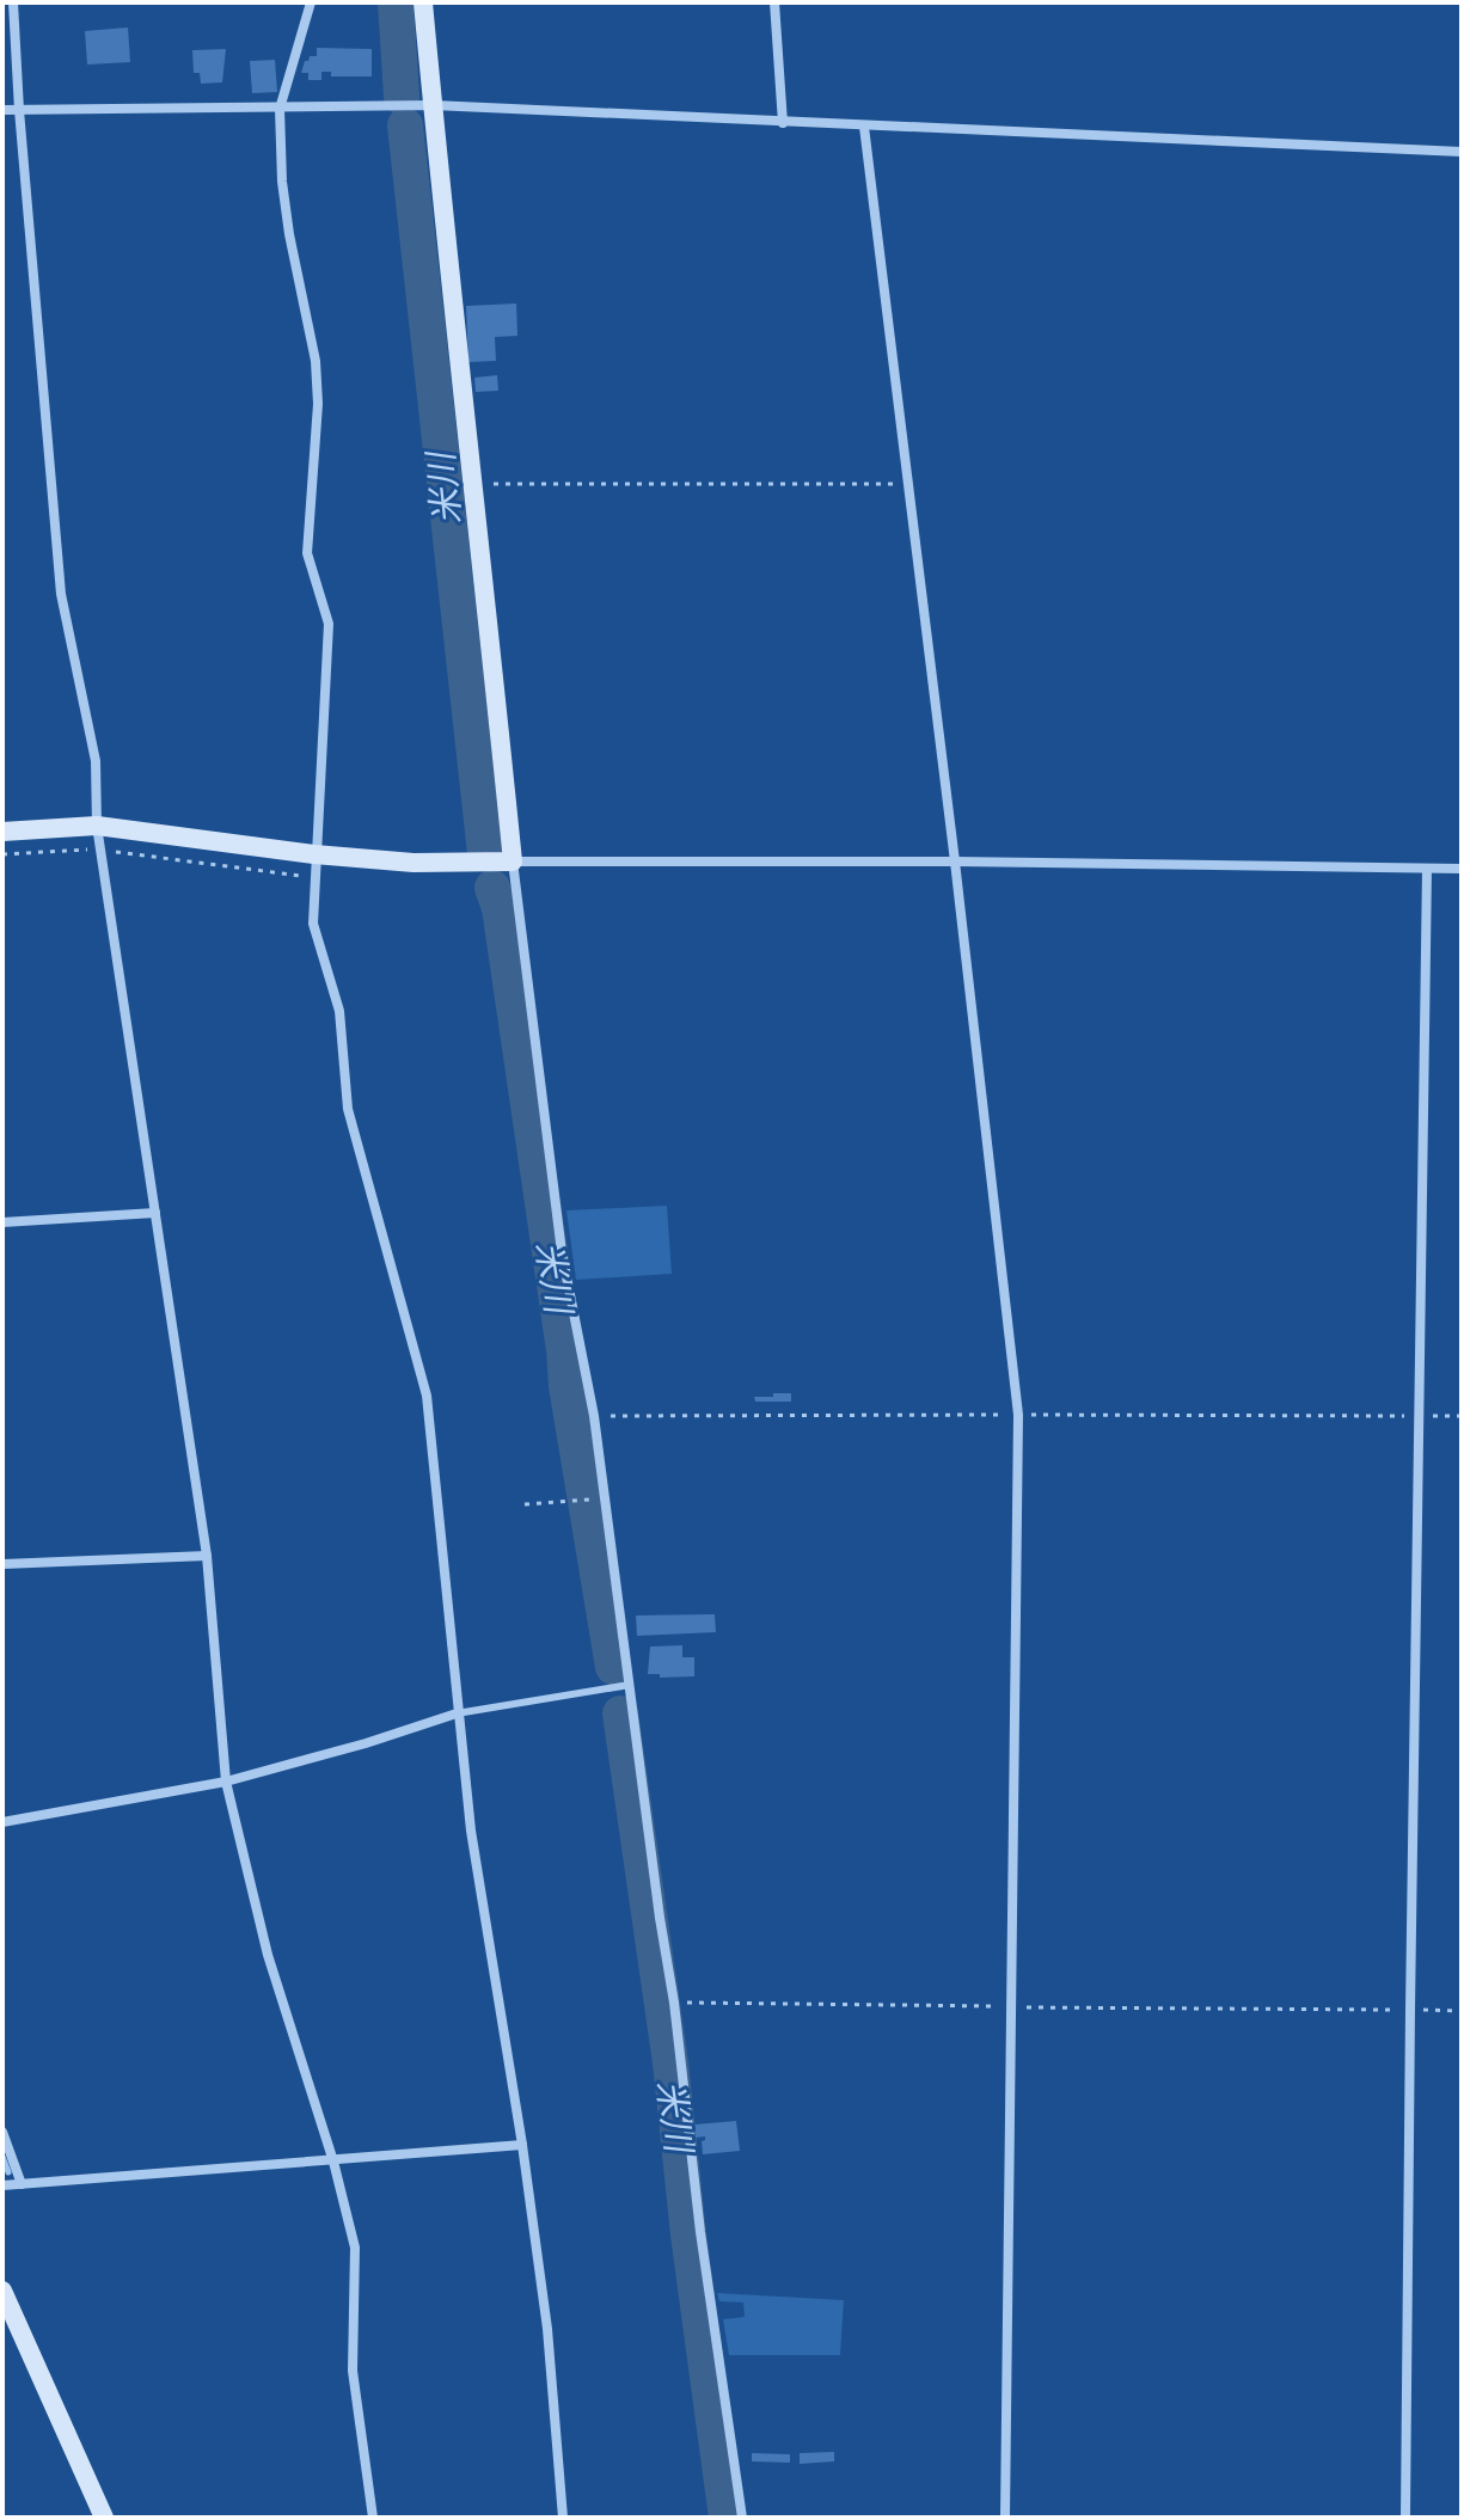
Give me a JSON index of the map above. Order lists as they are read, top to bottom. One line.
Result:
{"water":["米川"]}
